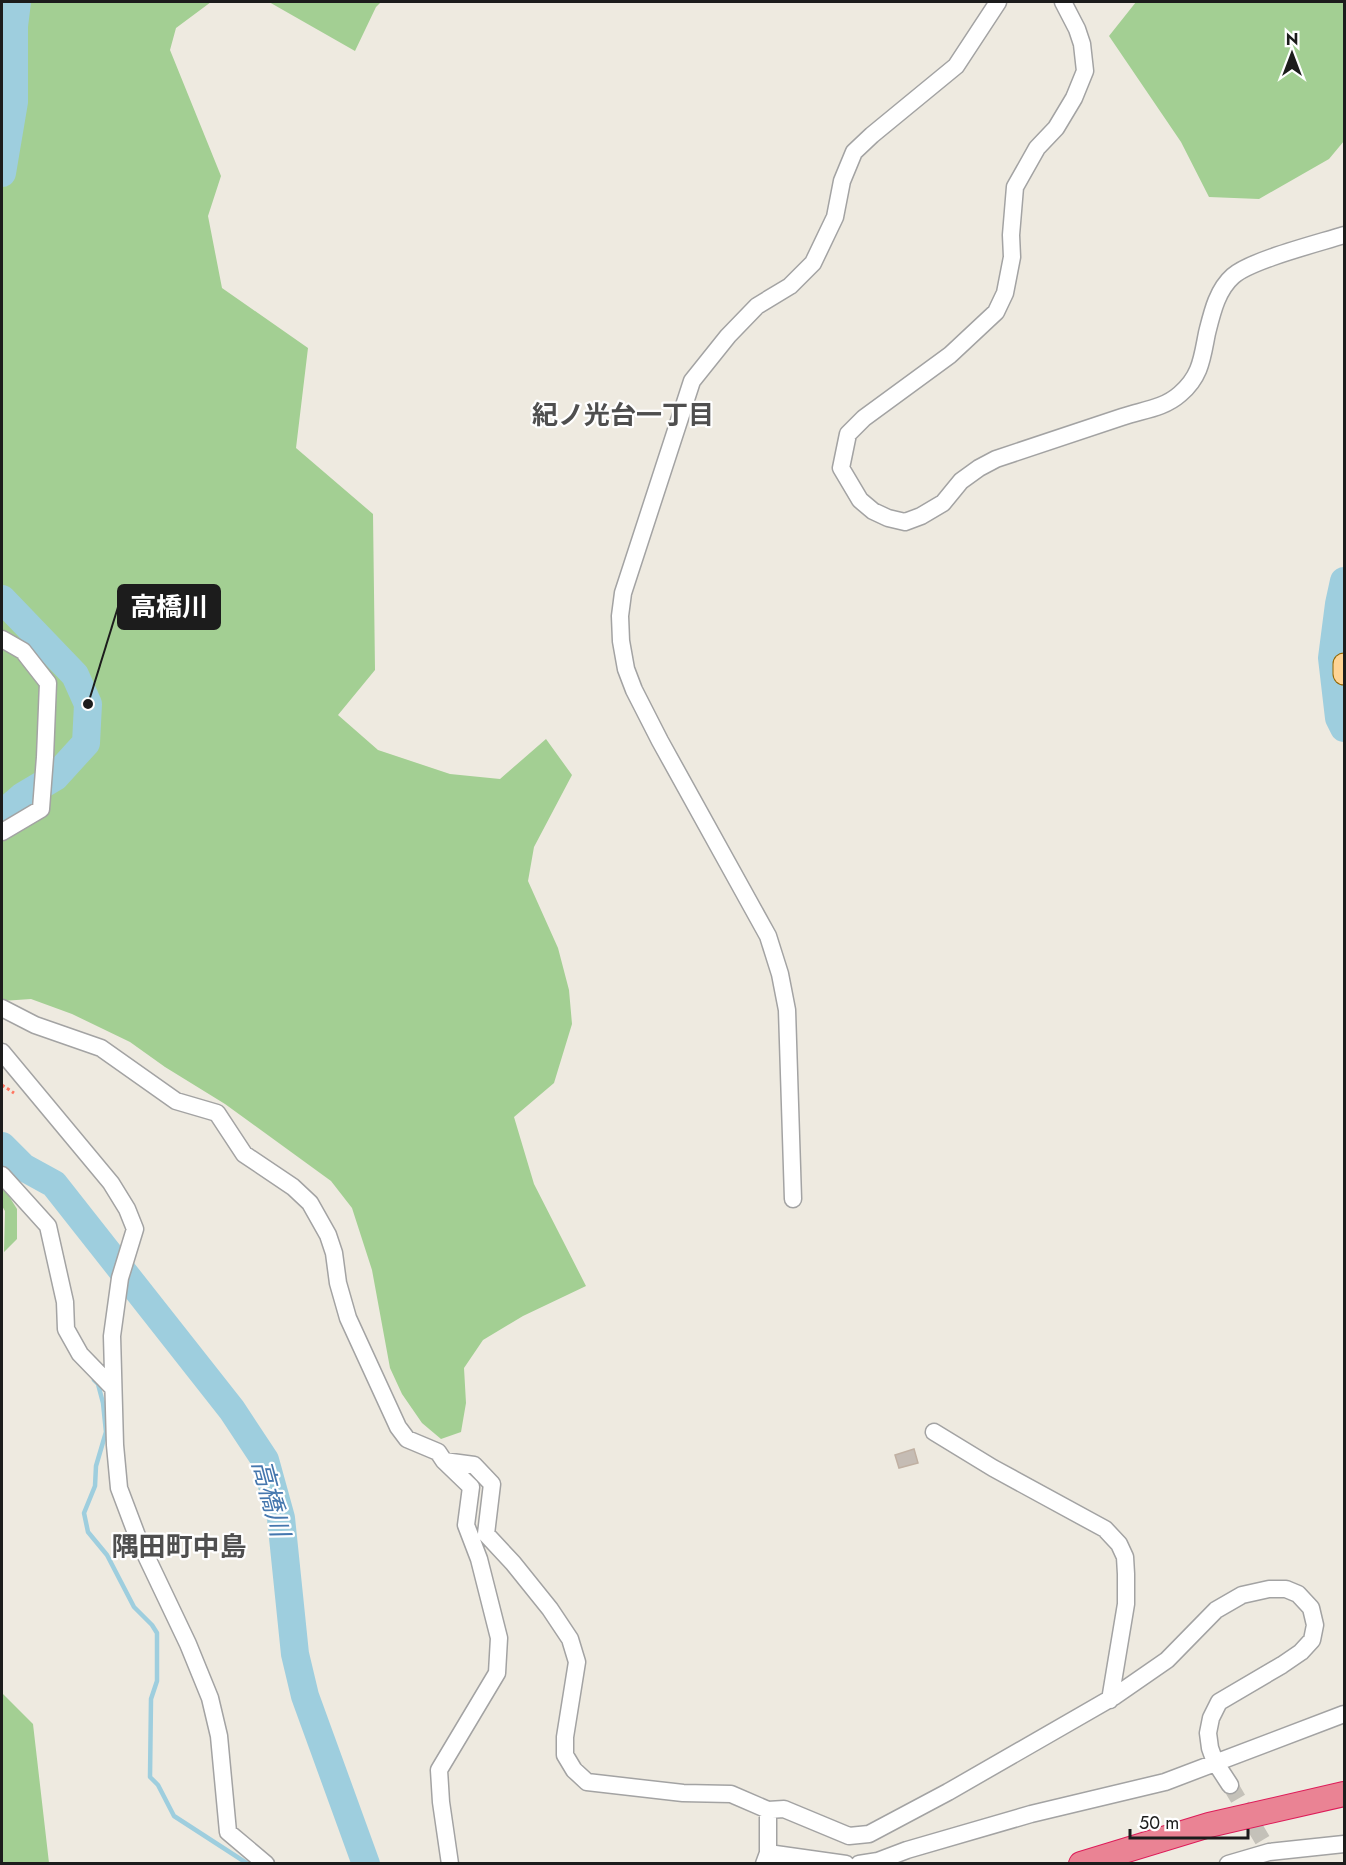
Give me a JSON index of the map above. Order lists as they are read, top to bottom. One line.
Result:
{"districts":["紀ノ光台一丁目","隅田町中島"],"water":["高橋川"],"places":["高橋川"],"scale_bar":"50 m","north":"top"}
